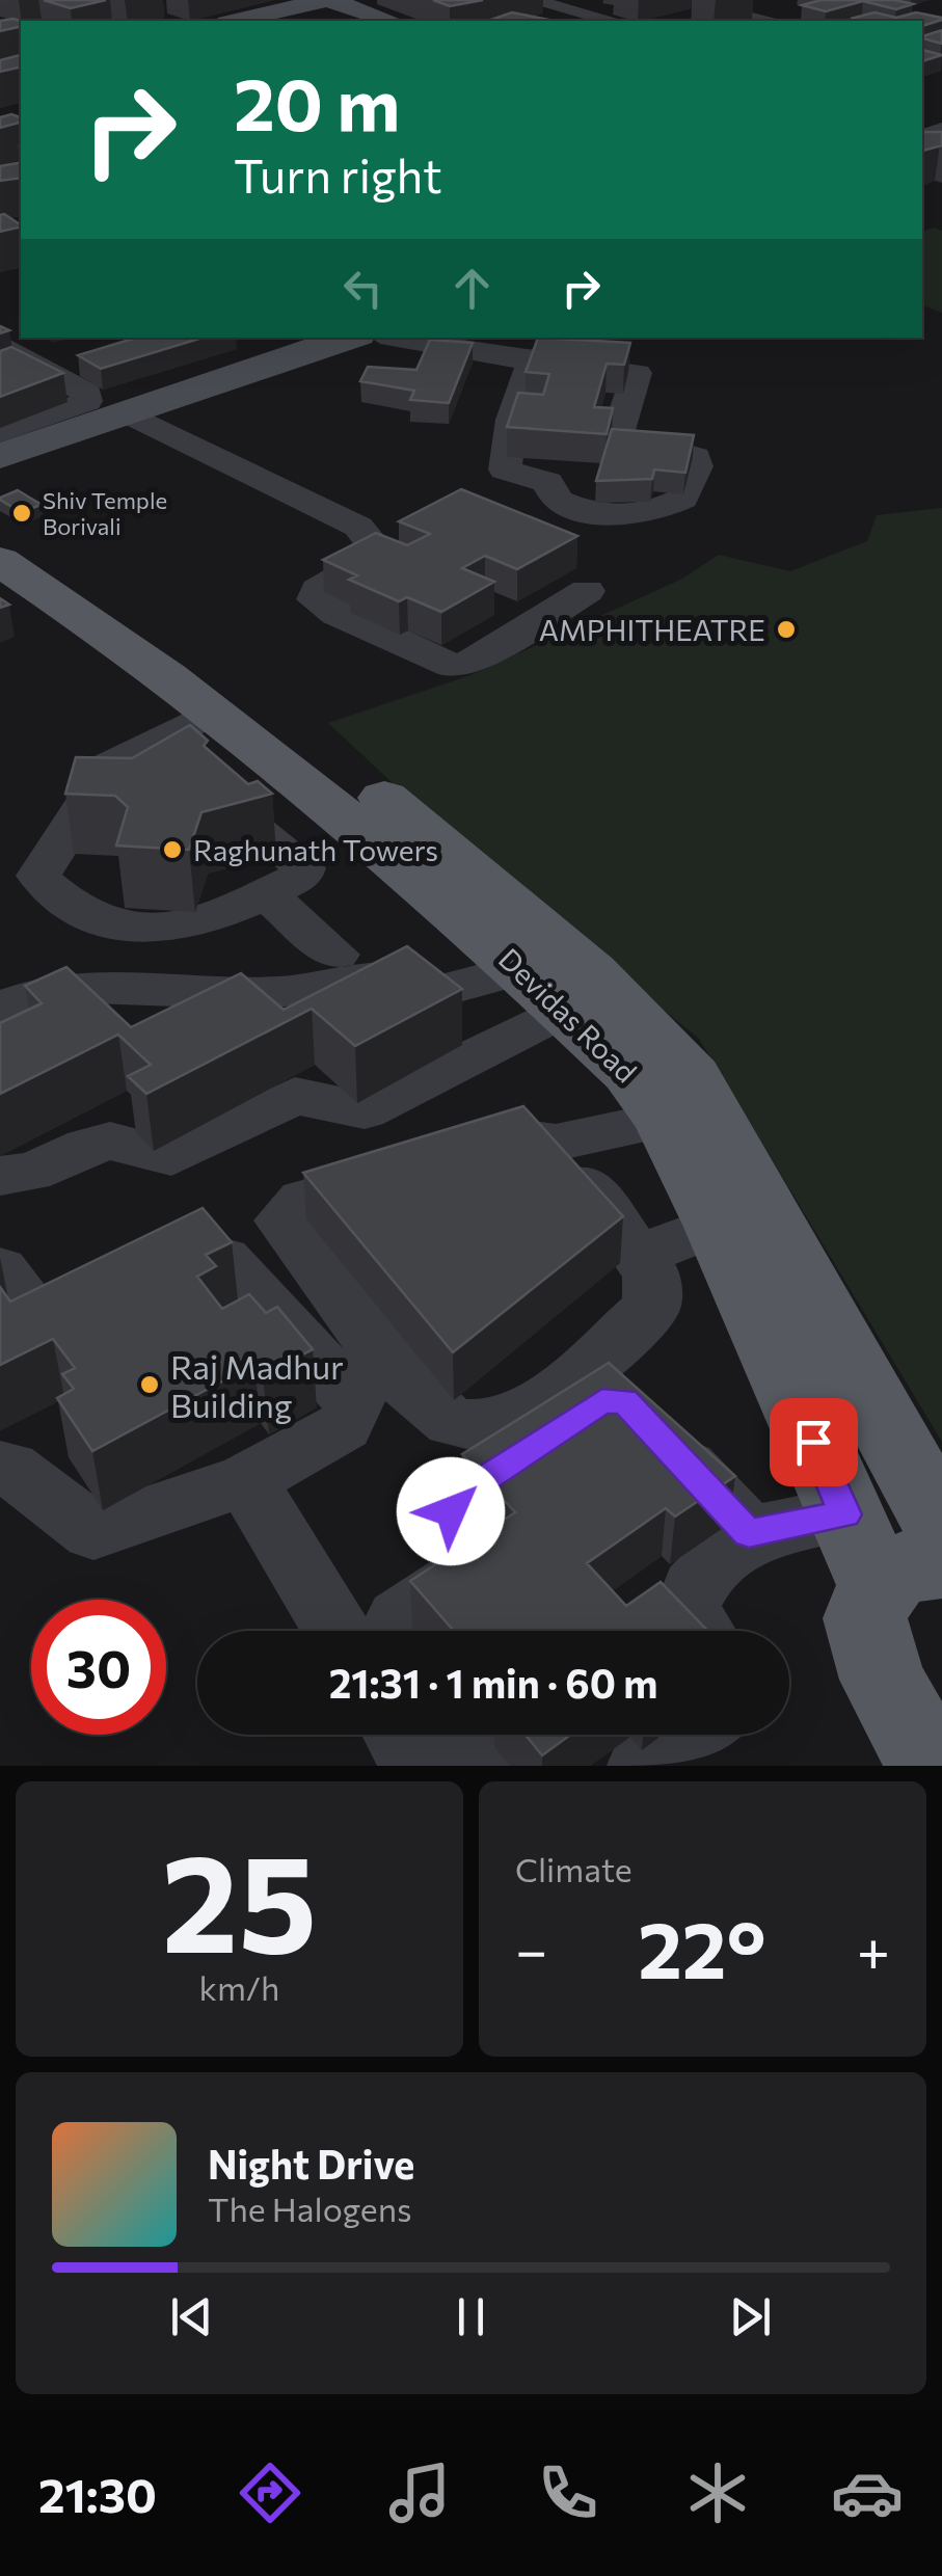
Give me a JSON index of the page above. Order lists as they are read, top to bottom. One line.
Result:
{"streets":{"main road":["Devidas Road"]},"places":["Shiv Temple Borivali","AMPHITHEATRE","Raghunath Towers","Raj Madhur Building"],"page":{"turn":["20 m","Turn right"],"limit":"30","trip":"21:31 · 1 min · 60 m","tile":[["25","km/h"],"Climate"],"heat":["−","22°","+"],"song":["Night Drive","The Halogens"],"tabs":"21:30"}}
